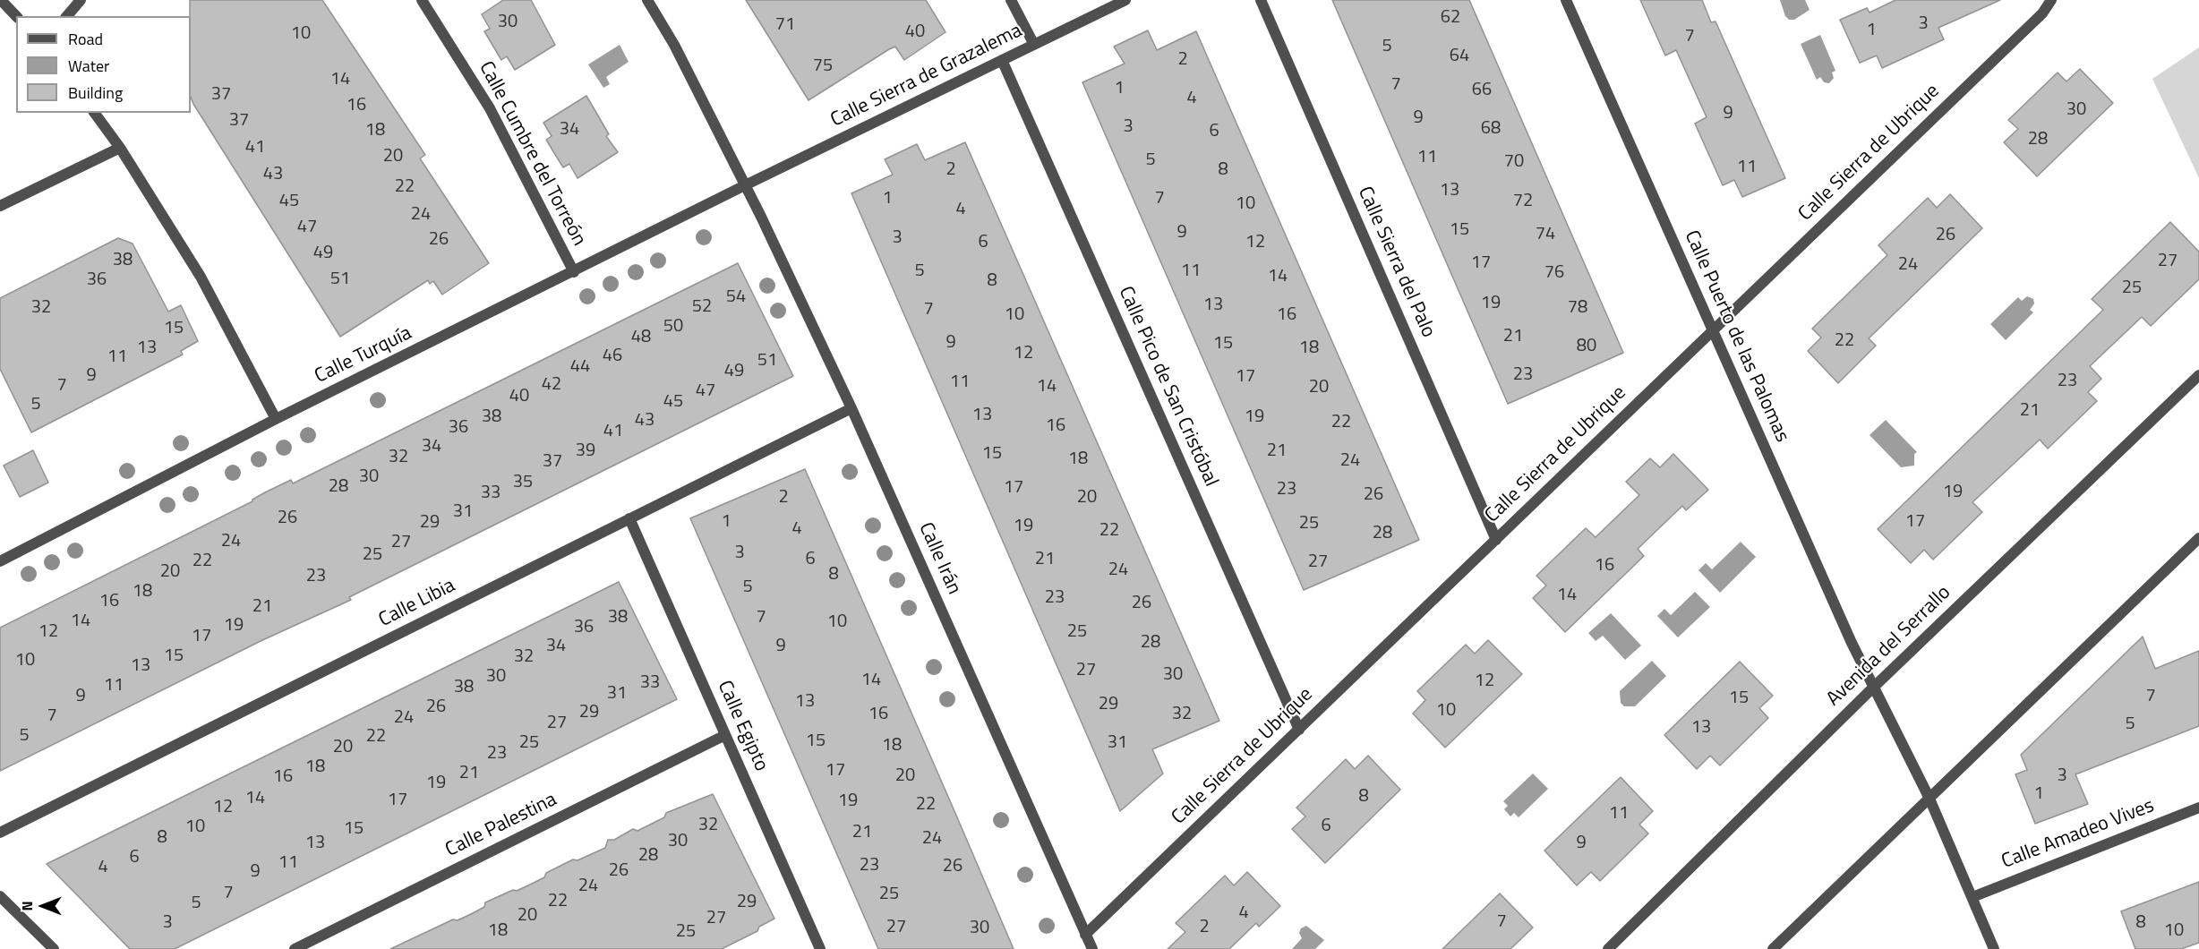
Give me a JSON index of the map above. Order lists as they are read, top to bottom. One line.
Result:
{"streets":{"street":["Calle Sierra de Grazalema","Calle Sierra de Ubrique","Calle Cumbre del Torreón","Calle Sierra del Palo","Calle Puerto de las Palomas","Calle Turquía","Calle Pico de San Cristóbal","Calle Irán","Calle Libia","Avenida del Serrallo","Calle Egipto","Calle Palestina","Calle Amadeo Vives"]},"crossings":[["Calle Sierra de Grazalema","Calle Turquía"],["Calle Sierra de Grazalema","Calle Pico de San Cristóbal"],["Calle Sierra de Grazalema","Calle Irán"],["Calle Sierra de Ubrique","Calle Sierra del Palo"],["Calle Sierra de Ubrique","Calle Puerto de las Palomas"],["Calle Sierra de Ubrique","Calle Pico de San Cristóbal"],["Calle Sierra de Ubrique","Calle Irán"],["Calle Cumbre del Torreón","Calle Turquía"],["Calle Puerto de las Palomas","Avenida del Serrallo"],["Calle Puerto de las Palomas","Calle Amadeo Vives"],["Calle Turquía","Calle Irán"],["Calle Irán","Calle Libia"],["Calle Libia","Calle Egipto"],["Calle Egipto","Calle Palestina"]],"house_numbers":["62","30","3","71","1","40","10","7","5","64","2","75","14","7","1","66","37","4","16","30","9","9","37","3","68","34","18","6","28","41","20","11","5","70","11","2","8","43","22","13","1","7","45","72","10","4","24","47","15","9","74","26","3","26","6","12","49","38","27","17","24","5","11","76","14","51","36","8","25","54","19","13","52","32","78","7","10","16","50","15","21","48","22","9","15","80","13","18","12","46","11","51","44","49","23","9","17","23","11","42","7","14","20","47","40","45","5","21","13","38","19","43","22","16","36","41","34","39","21","15","32","18","24","37","30","35","28","17","23","19","33","26","2","20","31","26","1","17","29","25","19","4","22","28","24","27","3","25","6","21","22","27","16","24","20","8","23","5","18","14","23","16","26","21","38","7","14","10","19","36","12","25","17","28","34","9","15","32","10","13","27","30","30","14","12","33","11","38","31","9","7","15","13","29","26","10","29","16","32","7","24","27","5","13","5","22","15","25","31","18","20","23","18","17","21","20","3","16","19","1","8","14","17","19","22","12","11","32","6","10","15","21","8","24","30","13","9","28","6","11","23","26","4","26","9","24","7","25","22","29","5","4","20","27","7","3","8","27","2","30","18","10","25"],"legend":["Road","Water","Building"],"north":"left"}
